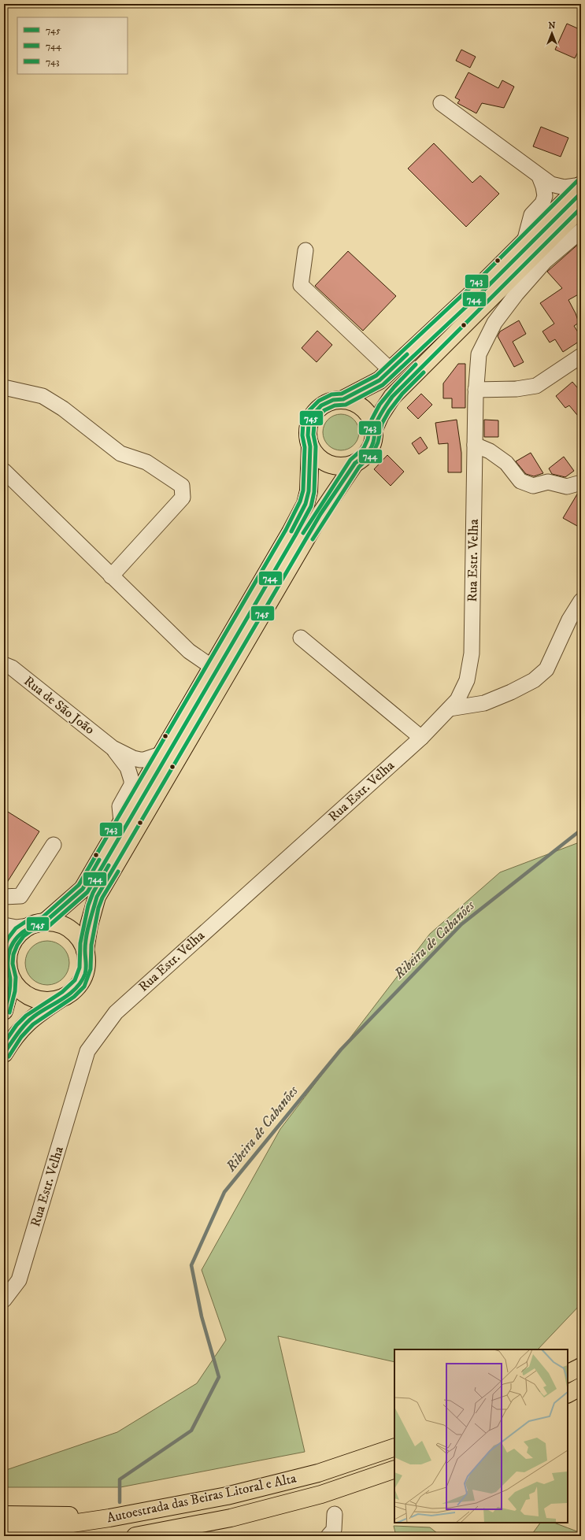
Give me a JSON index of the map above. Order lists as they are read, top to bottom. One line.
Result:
{"streets":{"main road":["Autoestrada das Beiras Litoral e Alta"],"street":["Rua Estr. Velha","Rua de São João"]},"water":["Ribeira de Cabanões"],"lines":["transit line 743","transit line 744","transit line 745"],"legend":["745","744","743"],"north":"top"}
